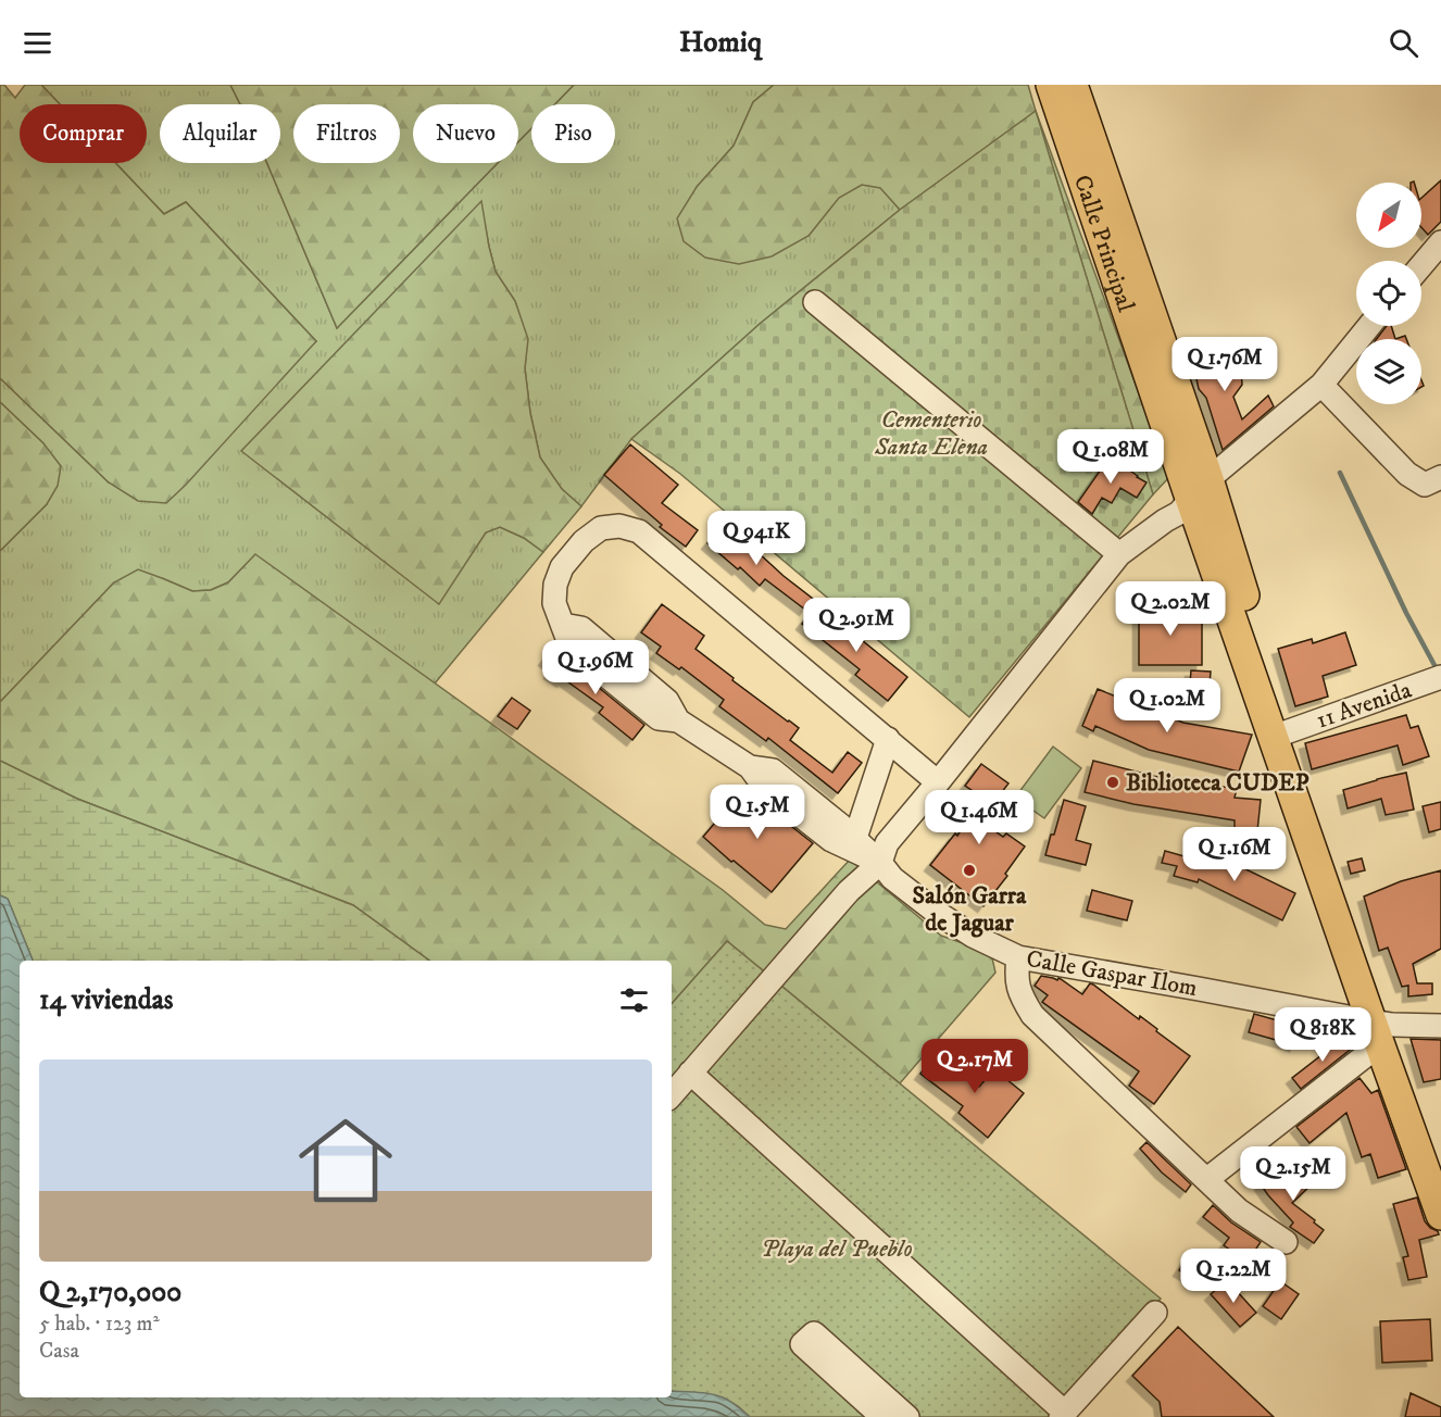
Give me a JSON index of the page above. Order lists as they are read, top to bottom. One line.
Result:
{"streets":{"main road":["Calle Principal"],"street":["11 Avenida","Calle Gaspar Ilom"]},"crossings":[["Calle Principal","11 Avenida"],["Calle Principal","Calle Gaspar Ilom"]],"parks":["Cementerio Santa Elena","Playa del Pueblo"],"places":["Biblioteca CUDEP","Salón Garra de Jaguar"],"north":"bottom left","page":{"header":"Homiq","chip":["Comprar","Alquilar","Filtros","Nuevo","Piso"],"price":["Q 1.76M","Q 1.08M","Q 941K","Q 2.02M","Q 2.91M","Q 1.96M","Q 1.02M","Q 1.5M","Q 1.46M","Q 1.16M","Q 818K","Q 2.17M","Q 2.15M","Q 1.22M"],"heading":"14 viviendas","list":[{"name":"Q 2,170,000","note":"5 hab. · 123 m² · Casa"}]}}
